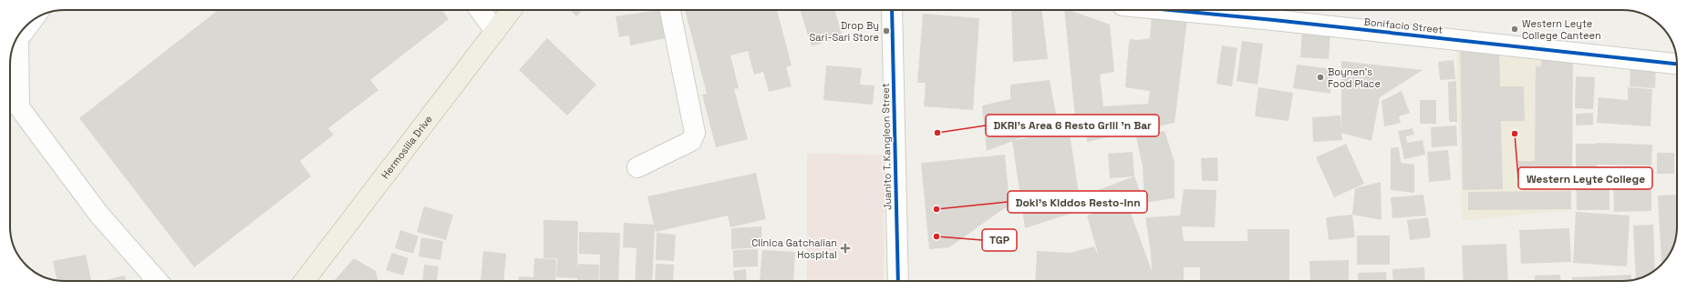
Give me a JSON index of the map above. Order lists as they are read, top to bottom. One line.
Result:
{"streets":{"main road":["Hermosilla Drive"],"street":["Bonifacio Street","Juanito T. Kangleon Street"]},"places":{"other":["Western Leyte College Canteen","Drop By Sari-Sari Store","Boynen's Food Place","DKRI's Area 6 Resto Grill 'n Bar","Western Leyte College","Doki's Kiddos Resto-Inn","TGP"],"health":["Clinica Gatchalian Hospital"]}}
